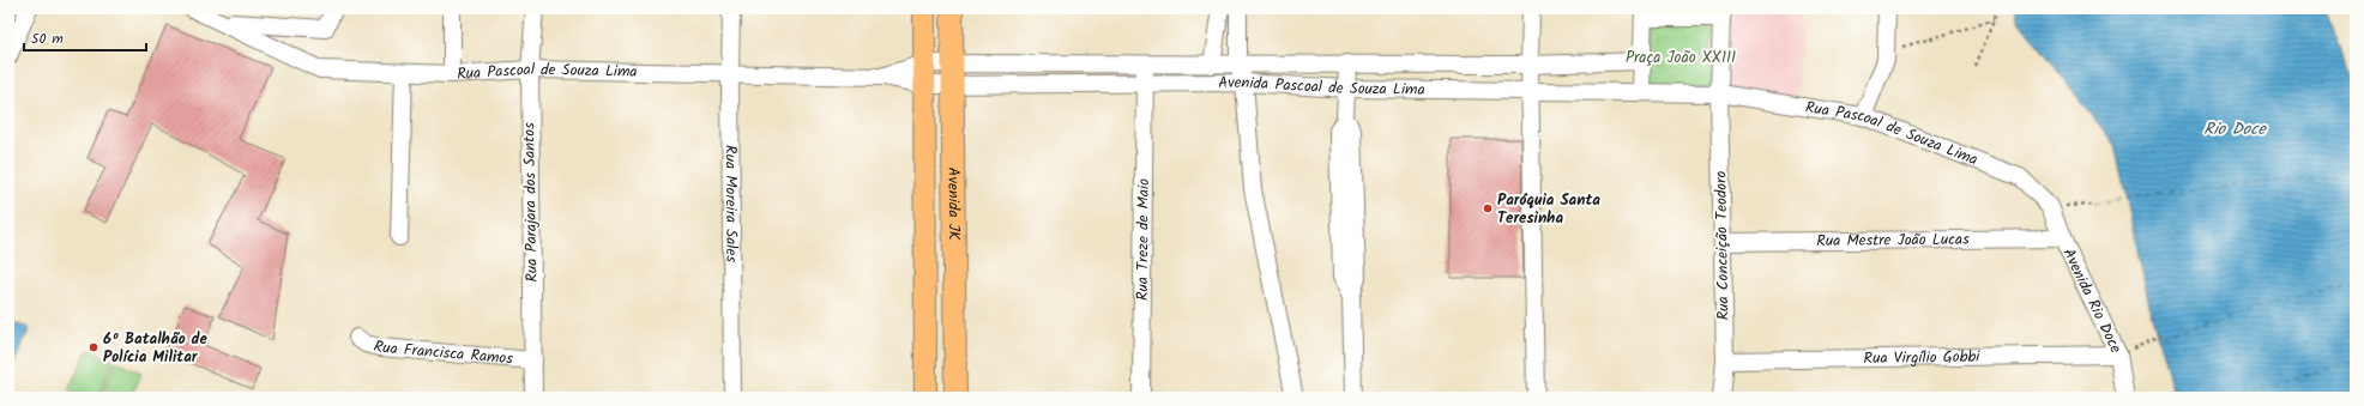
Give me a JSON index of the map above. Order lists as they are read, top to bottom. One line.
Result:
{"streets":{"main road":["Avenida JK"],"street":["Rua Pascoal de Souza Lima","Avenida Pascoal de Souza Lima","Rua Parajara dos Santos","Rua Moreira Sales","Rua Treze de Maio","Rua Mestre João Lucas","Rua Conceição Teodoro","Avenida Rio Doce","Rua Francisca Ramos","Rua Virgílio Gobbi"]},"crossings":[["Rua Pascoal de Souza Lima","Avenida Pascoal de Souza Lima"],["Rua Pascoal de Souza Lima","Rua Parajara dos Santos"],["Rua Pascoal de Souza Lima","Rua Moreira Sales"],["Rua Pascoal de Souza Lima","Avenida JK"],["Rua Pascoal de Souza Lima","Rua Conceição Teodoro"],["Rua Pascoal de Souza Lima","Avenida Rio Doce"],["Avenida Pascoal de Souza Lima","Avenida JK"],["Avenida Pascoal de Souza Lima","Rua Treze de Maio"],["Avenida Pascoal de Souza Lima","Rua Conceição Teodoro"],["Rua Parajara dos Santos","Rua Francisca Ramos"],["Rua Mestre João Lucas","Rua Conceição Teodoro"],["Rua Mestre João Lucas","Avenida Rio Doce"],["Rua Conceição Teodoro","Rua Virgílio Gobbi"],["Avenida Rio Doce","Rua Virgílio Gobbi"]],"water":["Rio Doce"],"parks":["Praça João XXIII"],"places":["Paróquia Santa Teresinha","6º Batalhão de Polícia Militar"],"scale_bar":"50 m"}
